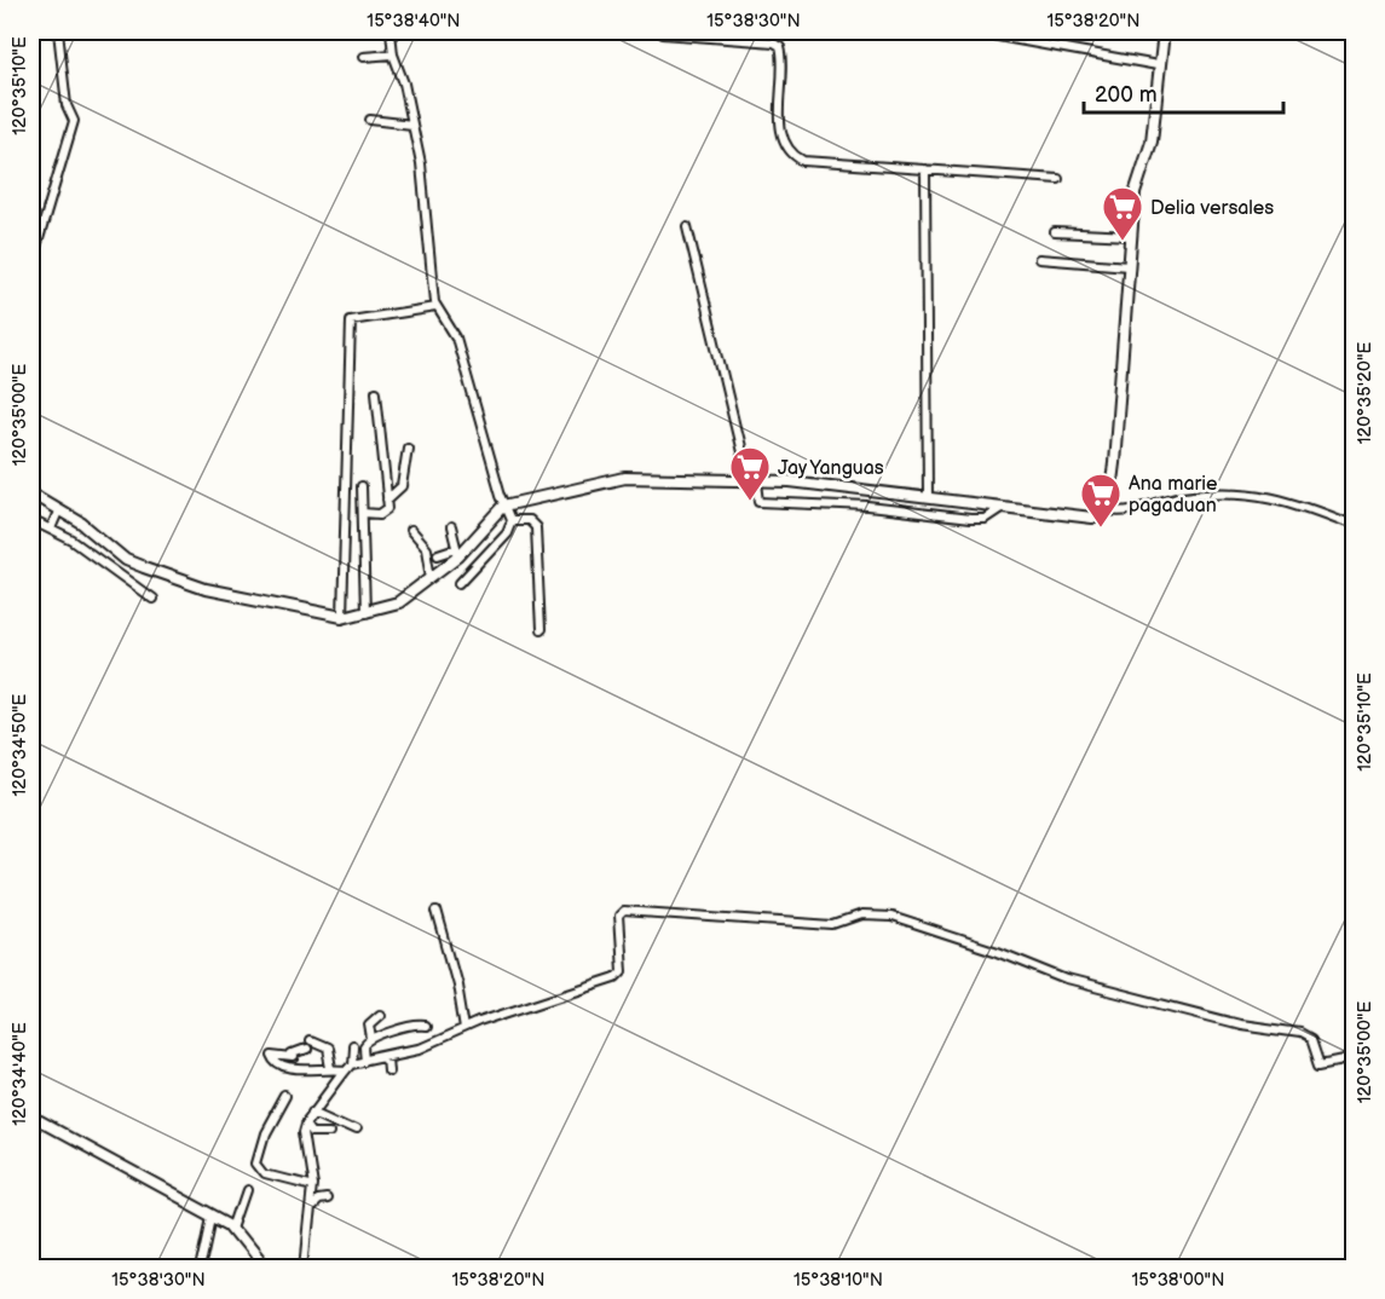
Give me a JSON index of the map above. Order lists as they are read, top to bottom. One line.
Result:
{"places":{"supermarket":["Delia versales","Jay Yanguas","Ana marie pagaduan"]},"scale_bar":"200 m","coordinates":["15°38'40\"N","15°38'30\"N","15°38'20\"N","120°35'10\"E","120°35'20\"E","120°35'00\"E","120°34'50\"E","120°34'40\"E","15°38'10\"N","15°38'00\"N"]}
